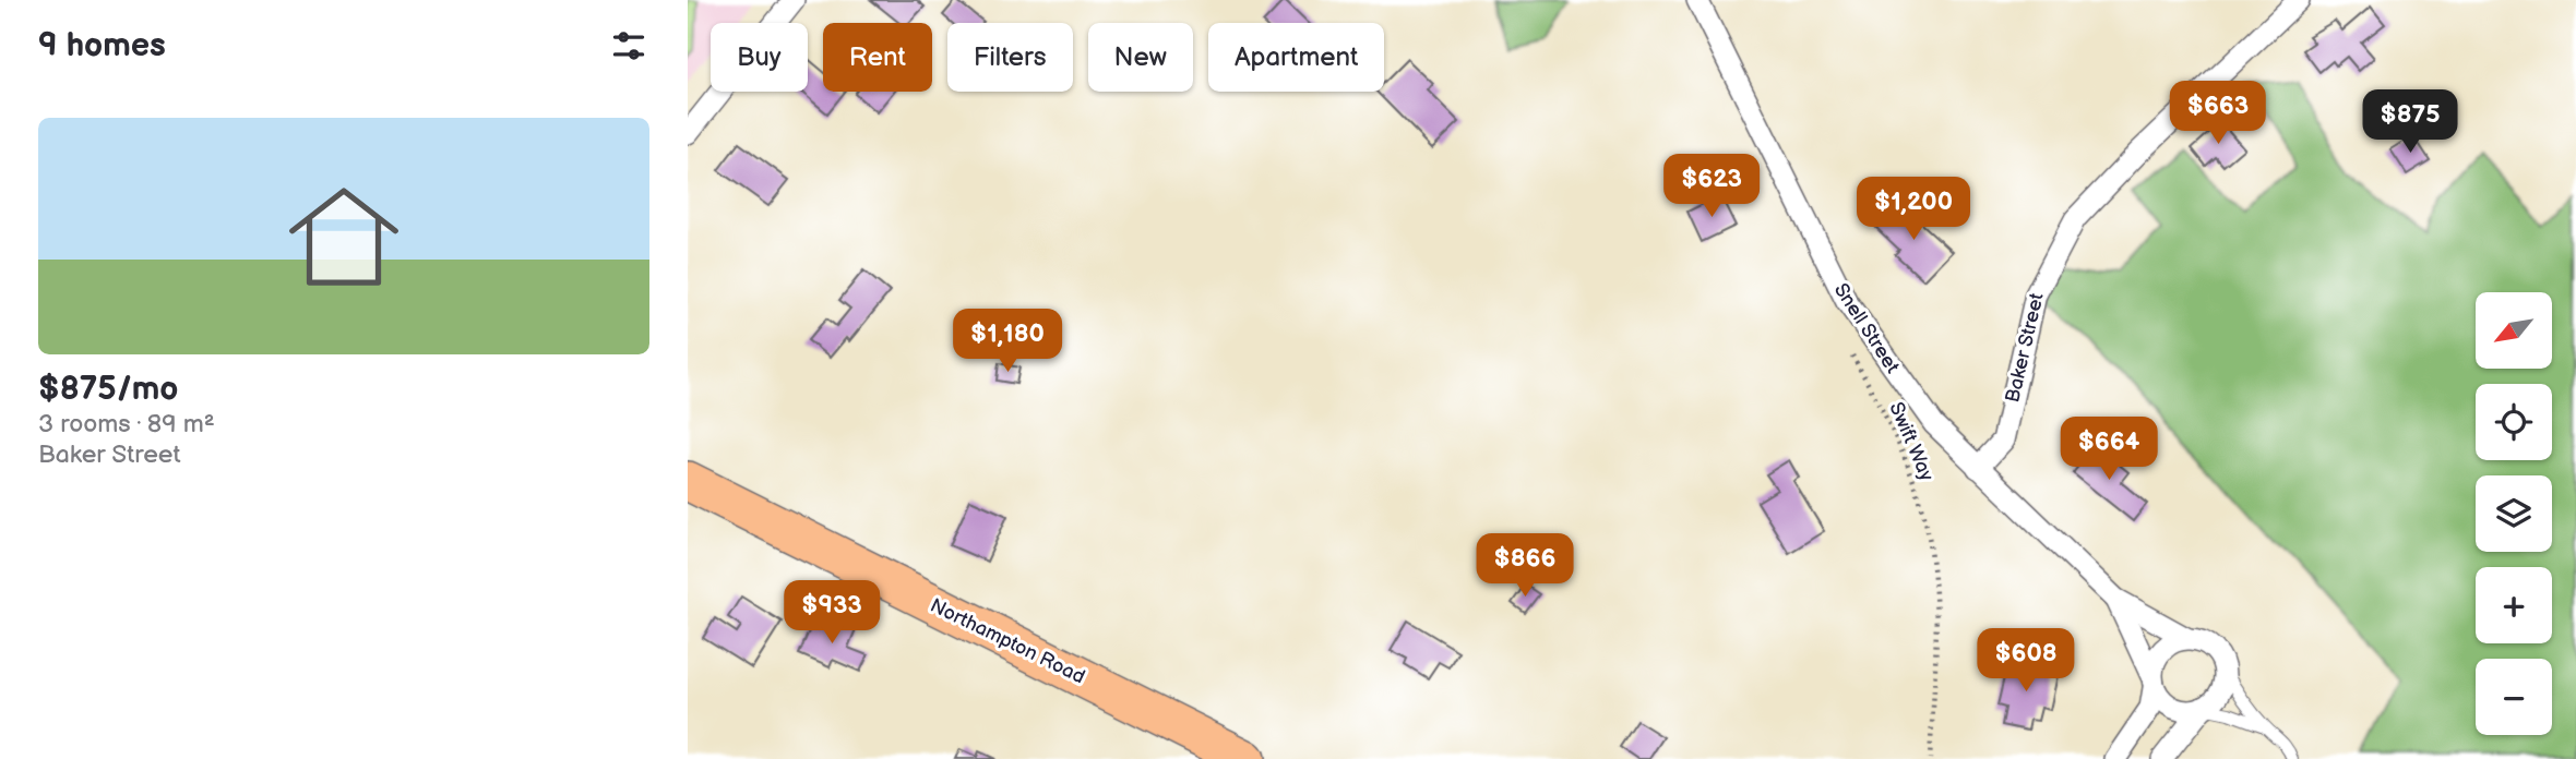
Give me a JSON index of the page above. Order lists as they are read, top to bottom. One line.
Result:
{"streets":{"highway":["Northampton Road"],"street":["Snell Street","Baker Street"],"path":["Swift Way"]},"crossings":[["Snell Street","Baker Street"]],"north":"bottom left","page":{"heading":"9 homes","chip":["Buy","Rent","Filters","New","Apartment"],"price":["$663","$875","$623","$1,200","$1,180","$664","$866","$933","$608"],"list":[{"name":"$875/mo","note":"3 rooms · 89 m² · Baker Street"}],"map_buttons":["+","−"]}}
